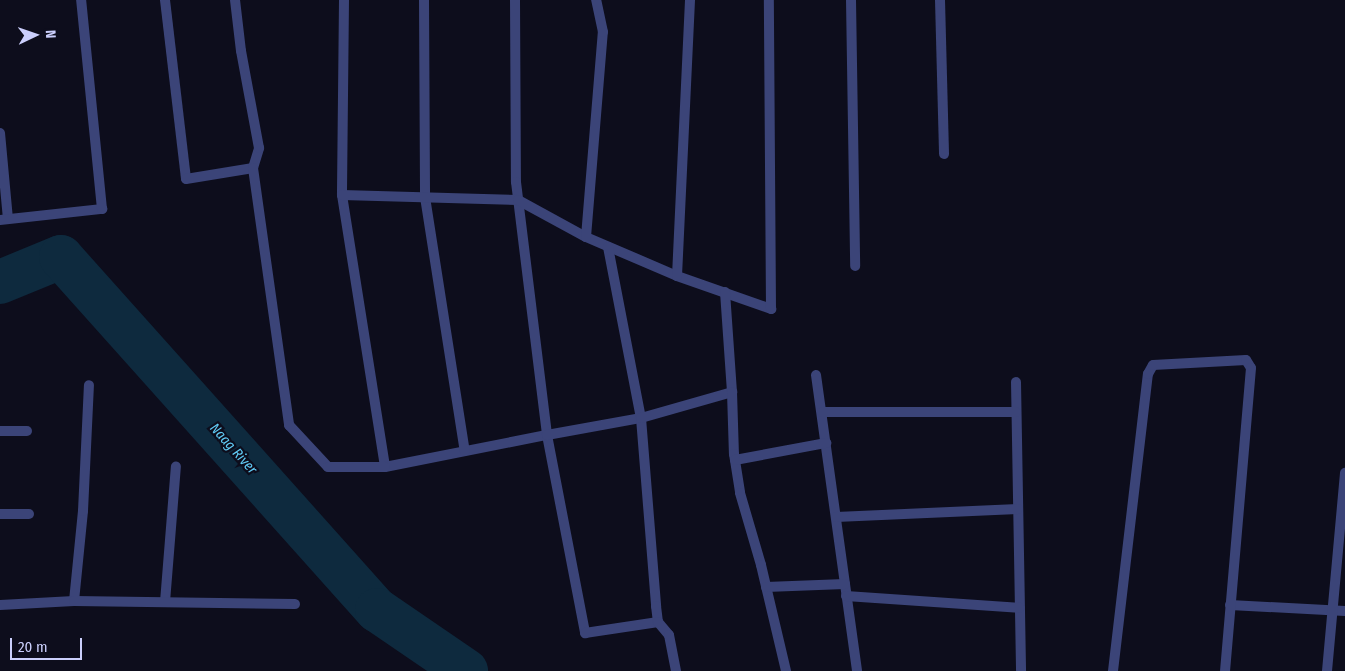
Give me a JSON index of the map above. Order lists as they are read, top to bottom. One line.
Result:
{"water":["Naag River"],"scale_bar":"20 m","north":"right"}
